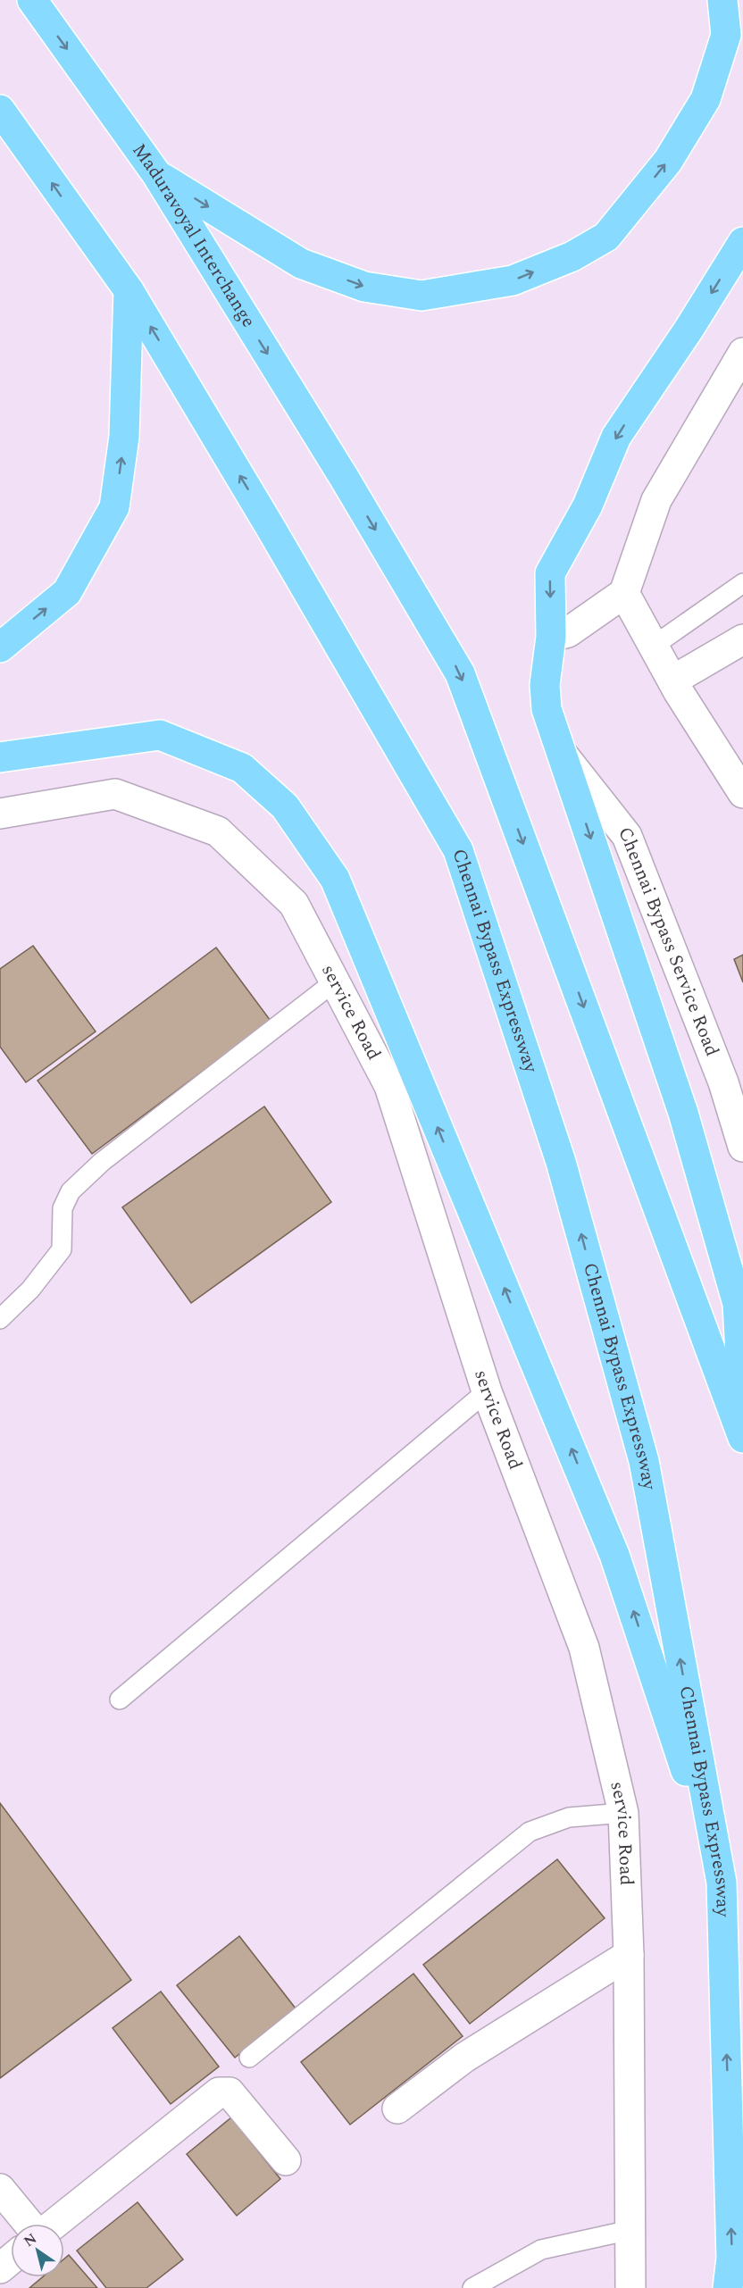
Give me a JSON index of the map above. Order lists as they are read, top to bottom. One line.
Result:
{"streets":{"highway":["Maduravoyal Interchange","Chennai Bypass Expressway"],"street":["Chennai Bypass Service Road","service Road"]},"north":"top left"}
